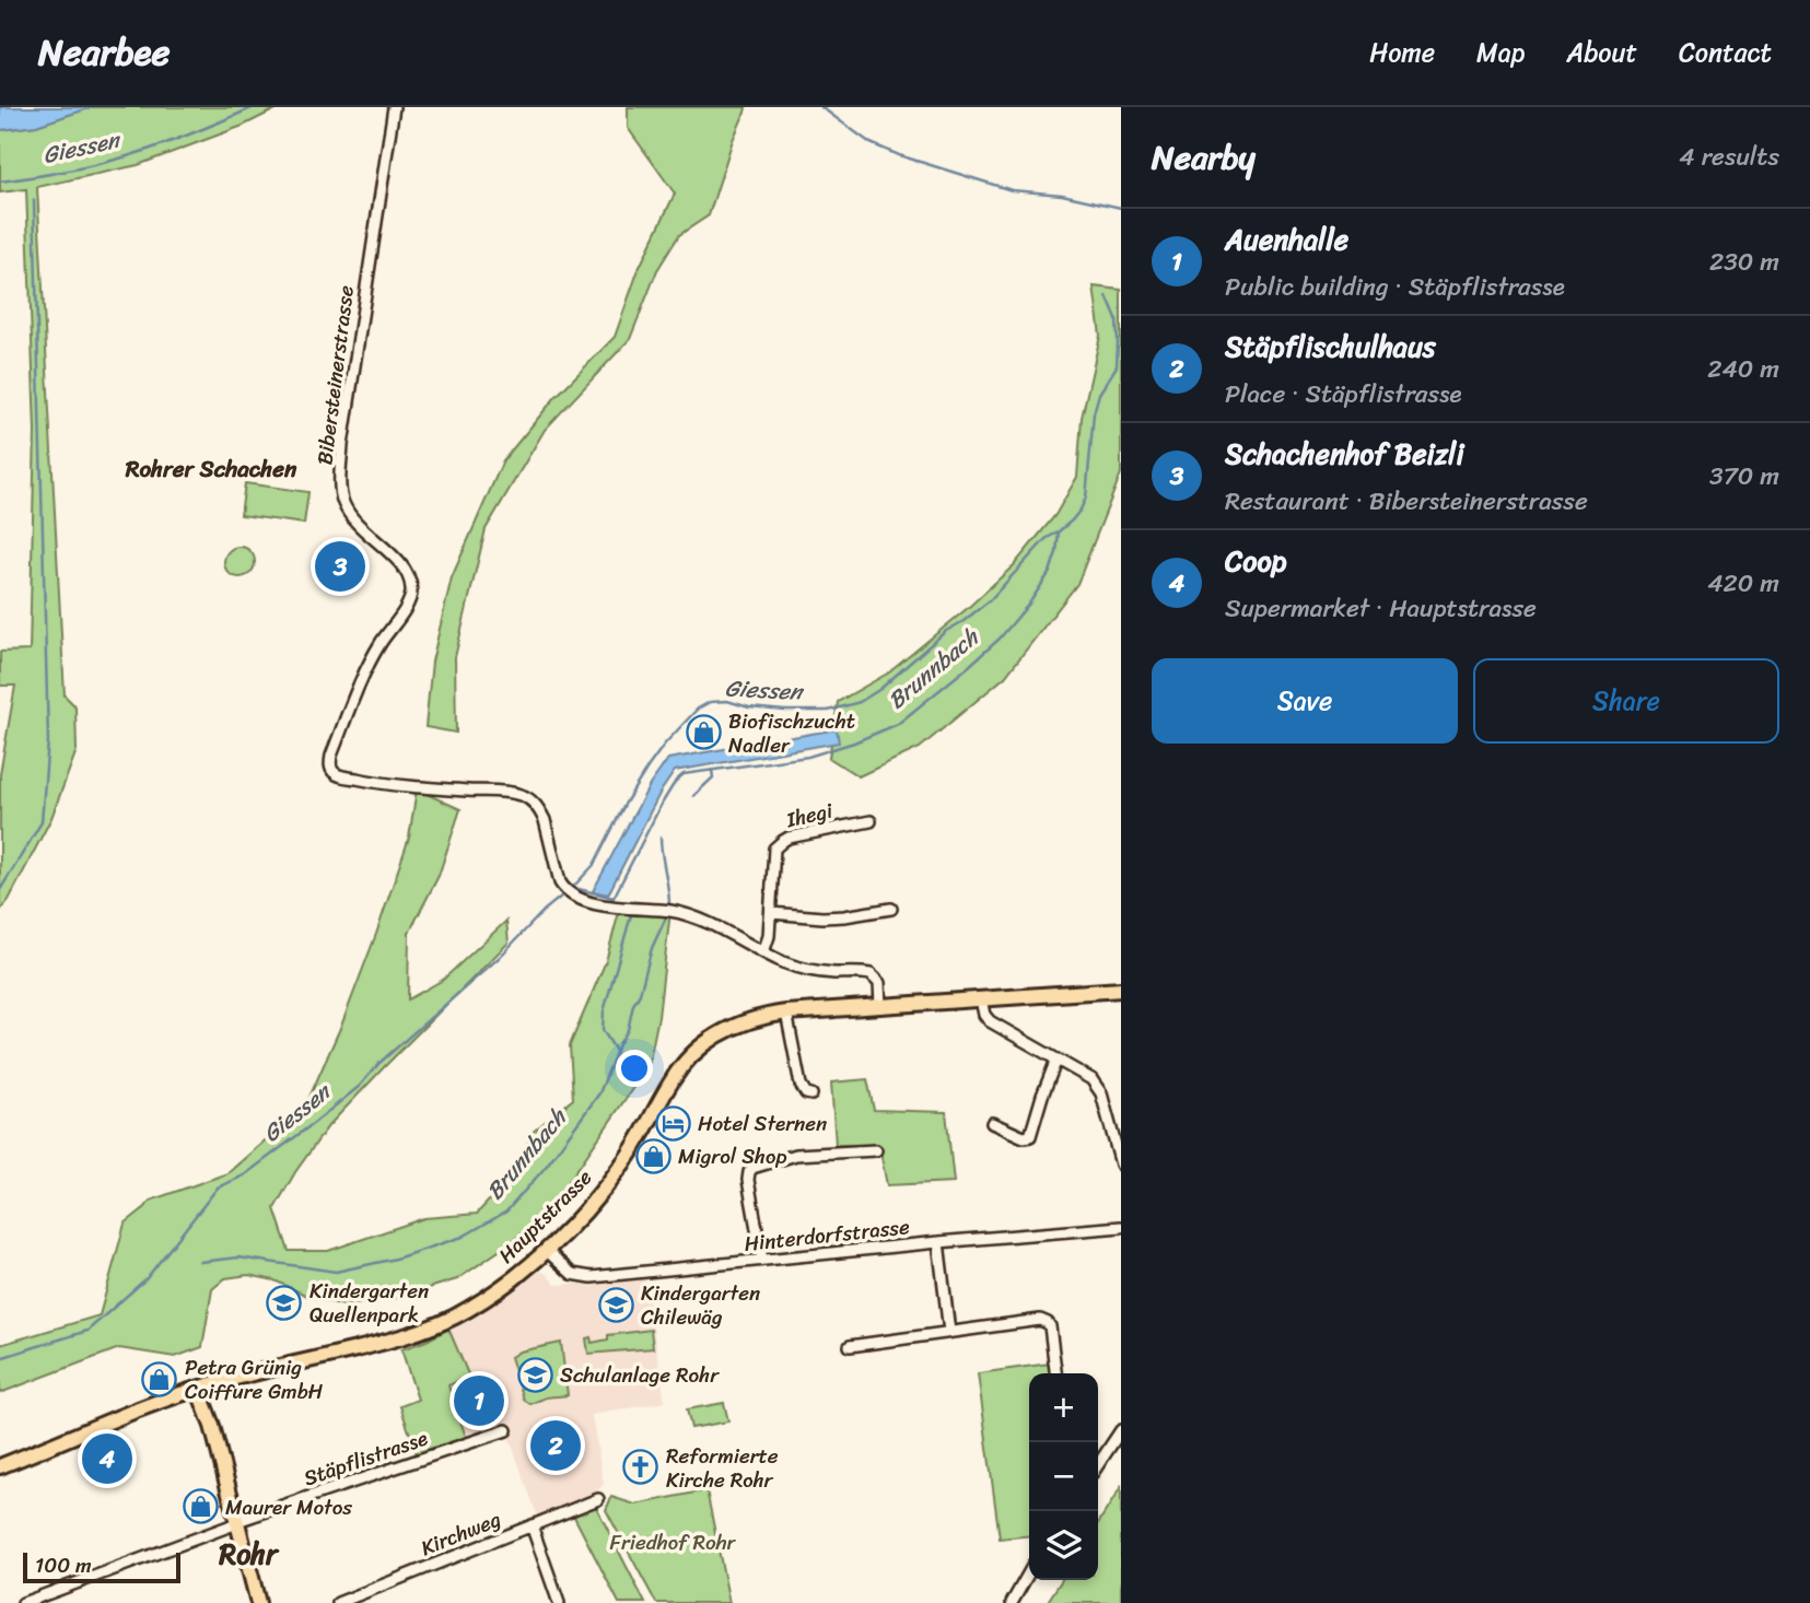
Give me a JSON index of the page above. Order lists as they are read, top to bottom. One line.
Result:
{"streets":{"main road":["Hauptstrasse"],"street":["Bibersteinerstrasse","Ihegi","Hinterdorfstrasse","Stäpflistrasse","Kirchweg"]},"crossings":[["Bibersteinerstrasse","Ihegi"],["Bibersteinerstrasse","Hauptstrasse"],["Hauptstrasse","Hinterdorfstrasse"]],"districts":["Rohrer Schachen","Rohr"],"water":["Giessen","Brunnbach"],"parks":["Friedhof Rohr"],"places":{"shop":["Biofischzucht Nadler","Migrol Shop","Petra Grünig Coiffure GmbH","Maurer Motos"],"hotel":["Hotel Sternen"],"school or university":["Kindergarten Quellenpark","Kindergarten Chilewäg","Schulanlage Rohr"],"church":["Reformierte Kirche Rohr"]},"scale_bar":"100 m","page":{"header":"Nearbee","nav":["Home","Map","About","Contact"],"heading":["Nearby","4 results"],"list":[{"mark":"1","name":"Auenhalle","note":"Public building · Stäpflistrasse","value":"230 m"},{"mark":"2","name":"Stäpflischulhaus","note":"Place · Stäpflistrasse","value":"240 m"},{"mark":"3","name":"Schachenhof Beizli","note":"Restaurant · Bibersteinerstrasse","value":"370 m"},{"mark":"4","name":"Coop","note":"Supermarket · Hauptstrasse","value":"420 m"}],"pins":["3","1","2","4"],"buttons":["Save","Share"],"map_buttons":["+","−"],"scale":"100 m"}}
